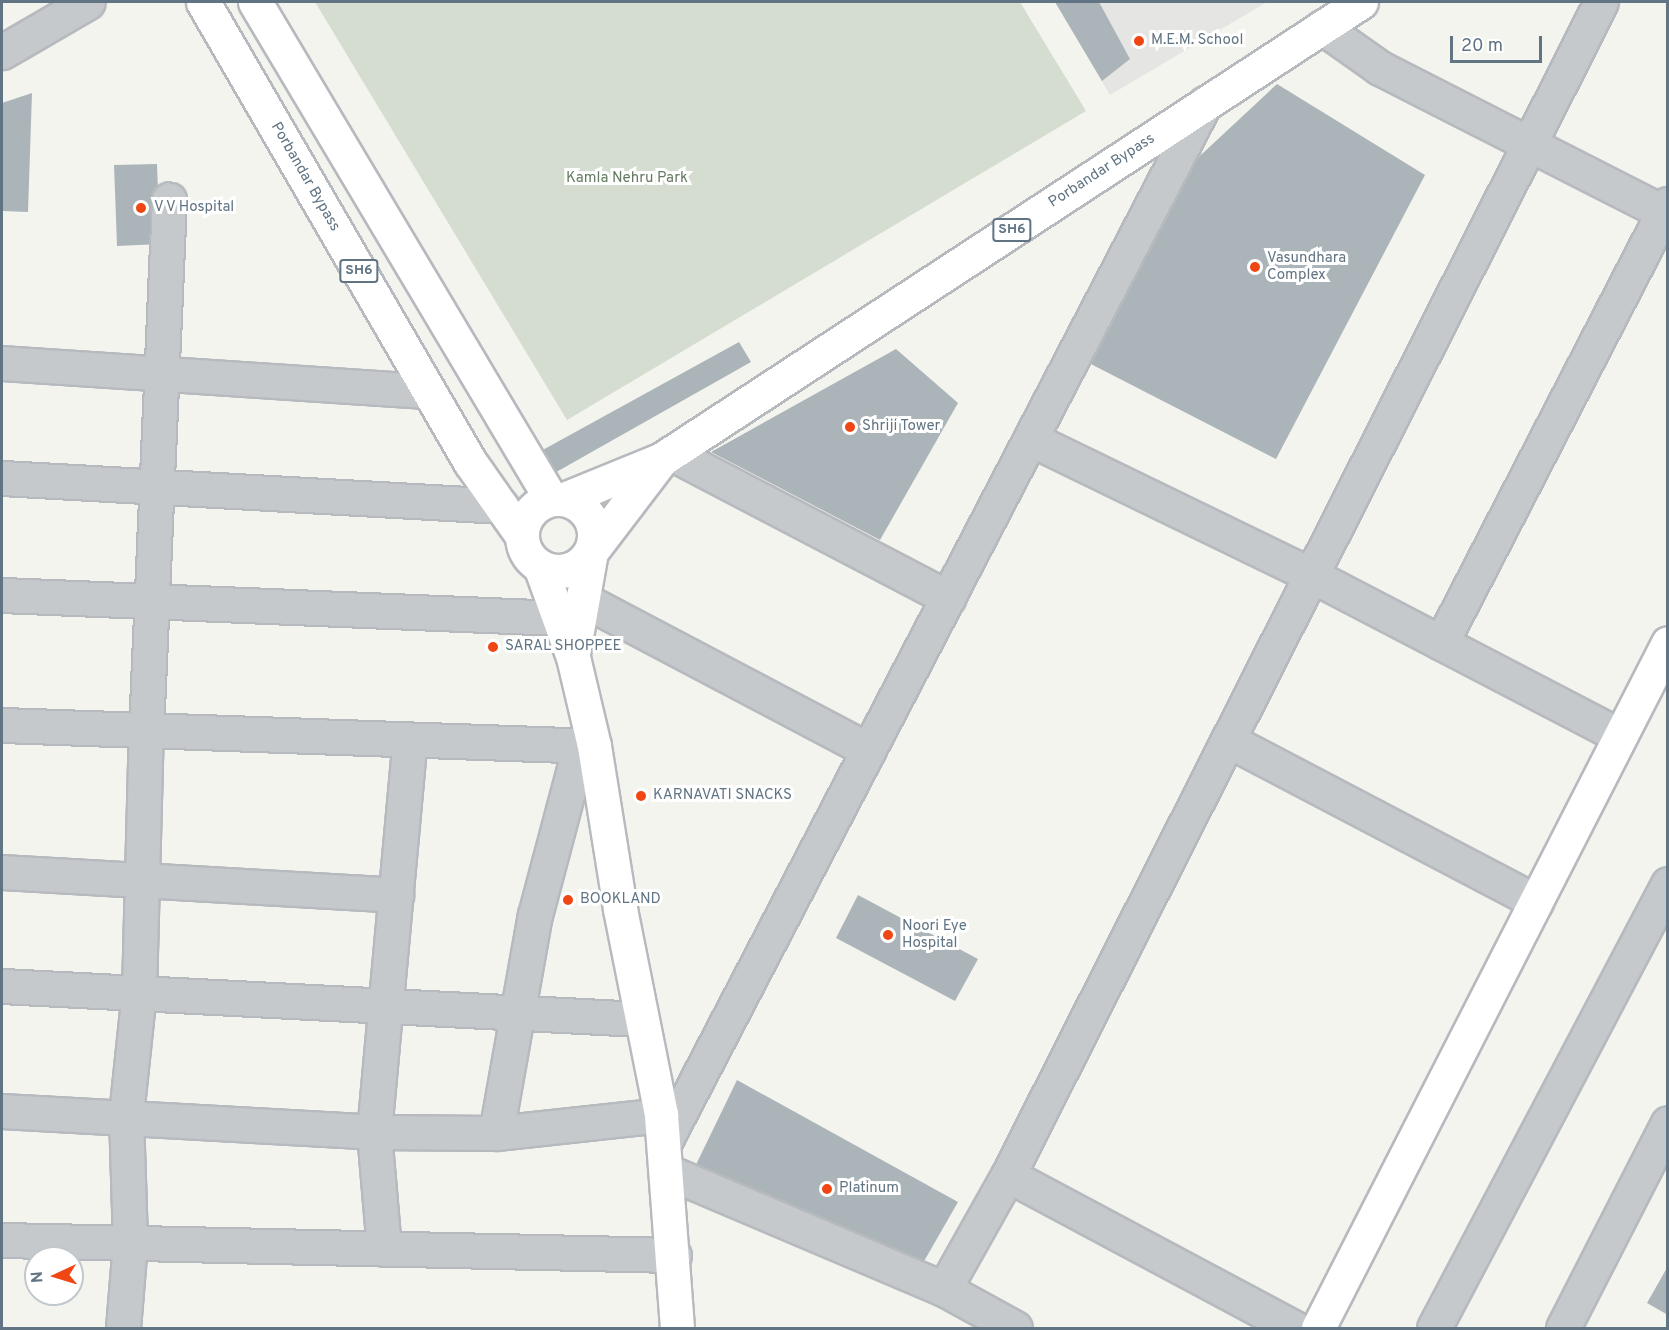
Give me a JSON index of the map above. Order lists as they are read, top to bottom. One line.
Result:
{"streets":{"main road":["Porbandar Bypass","SH6"]},"crossings":[["Porbandar Bypass","SH6"]],"parks":["Kamla Nehru Park"],"places":["M.E.M. School","V V Hospital","Vasundhara Complex","Shriji Tower","SARAL SHOPPEE","KARNAVATI SNACKS","BOOKLAND","Noori Eye Hospital","Platinum"],"scale_bar":"20 m","north":"left"}
